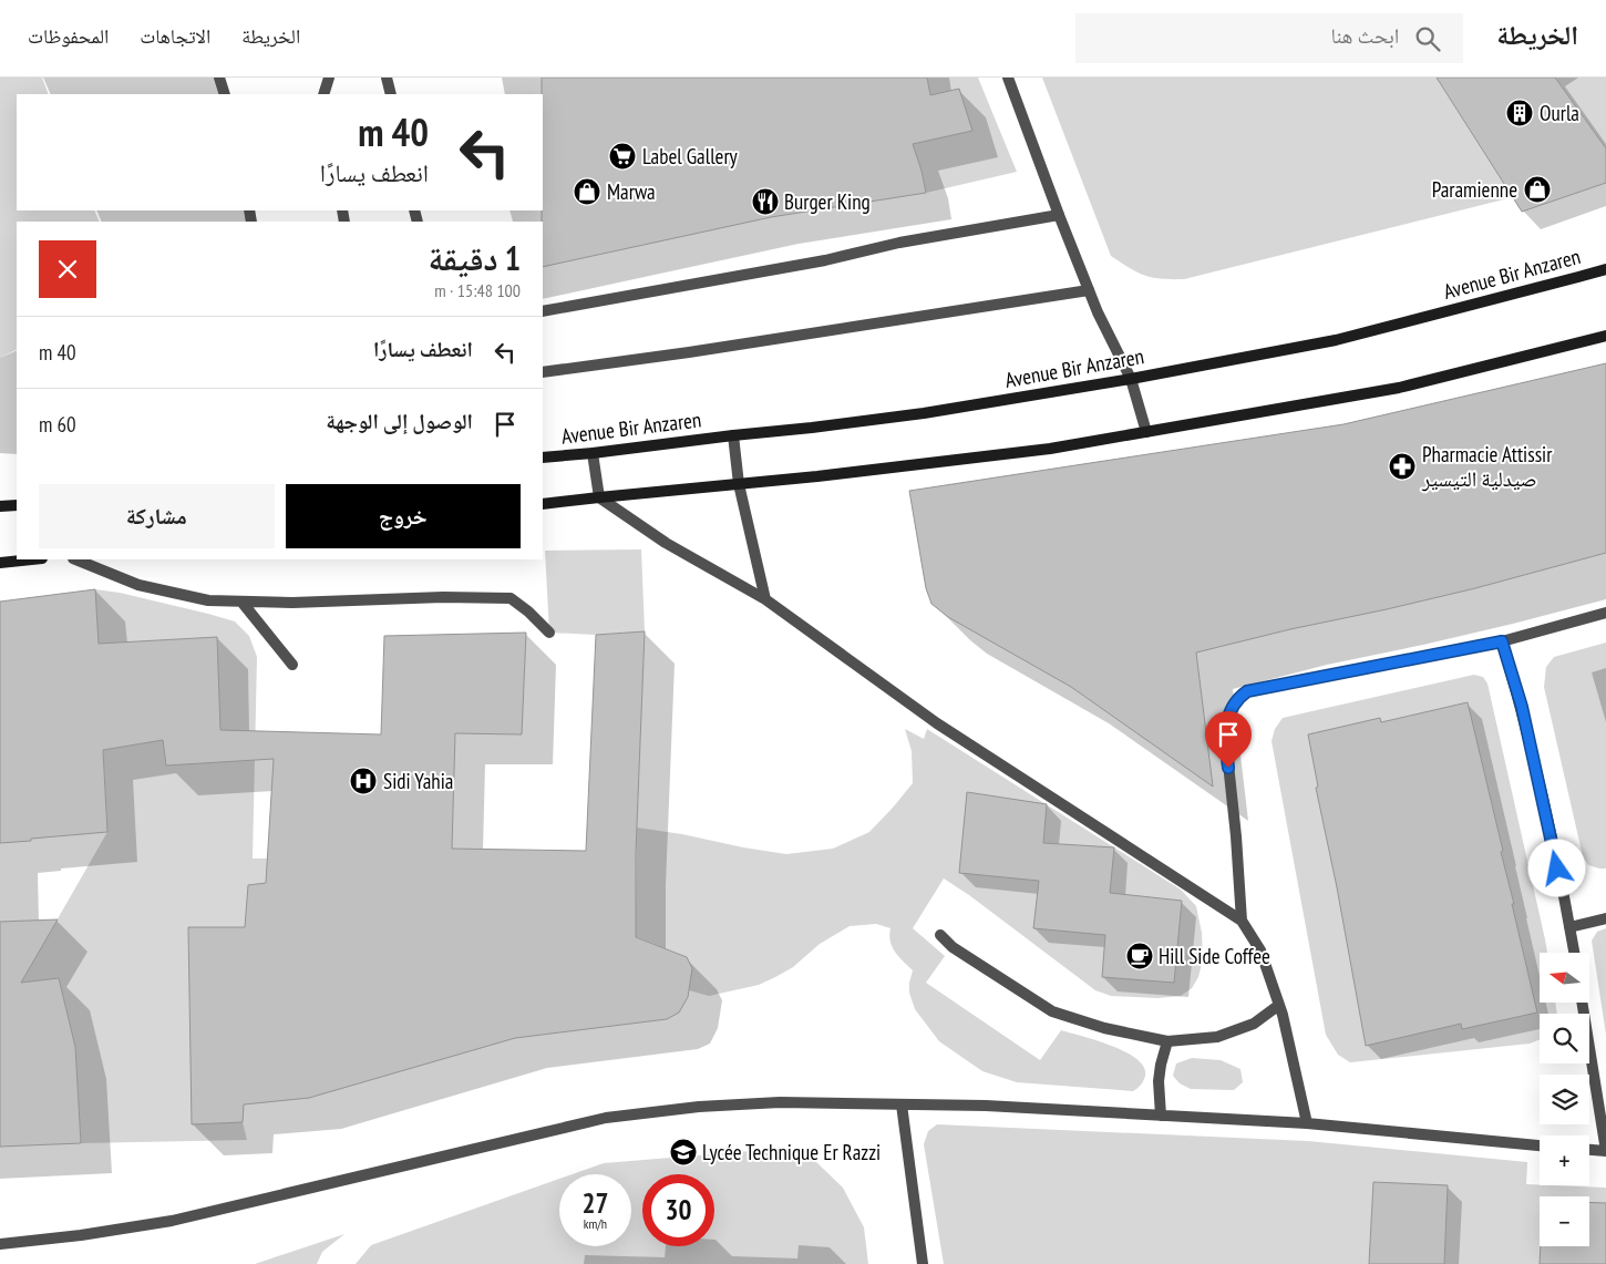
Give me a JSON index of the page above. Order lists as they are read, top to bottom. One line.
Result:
{"streets":{"main road":["Avenue Bir Anzaren"]},"places":{"building":["Ourla"],"supermarket":["Label Gallery"],"shop":["Paramienne","Marwa"],"restaurant":["Burger King"],"pharmacy":["Pharmacie Attissir صيدلية التيسير"],"hospital":["Sidi Yahia"],"cafe":["Hill Side Coffee"],"school or university":["Lycée Technique Er Razzi"]},"north":"left","page":{"header":"الخريطة","search":"ابحث هنا","nav":["الخريطة","الاتجاهات","المحفوظات"],"turn":["40 m","انعطف يسارًا"],"heading":["1 دقيقة","100 m · 15:48"],"list":[{"name":"انعطف يسارًا","value":"40 m"},{"name":"الوصول إلى الوجهة","value":"60 m"}],"buttons":["خروج","مشاركة"],"map_buttons":["+","−"],"speed":"27 km/h","limit":"30"}}
